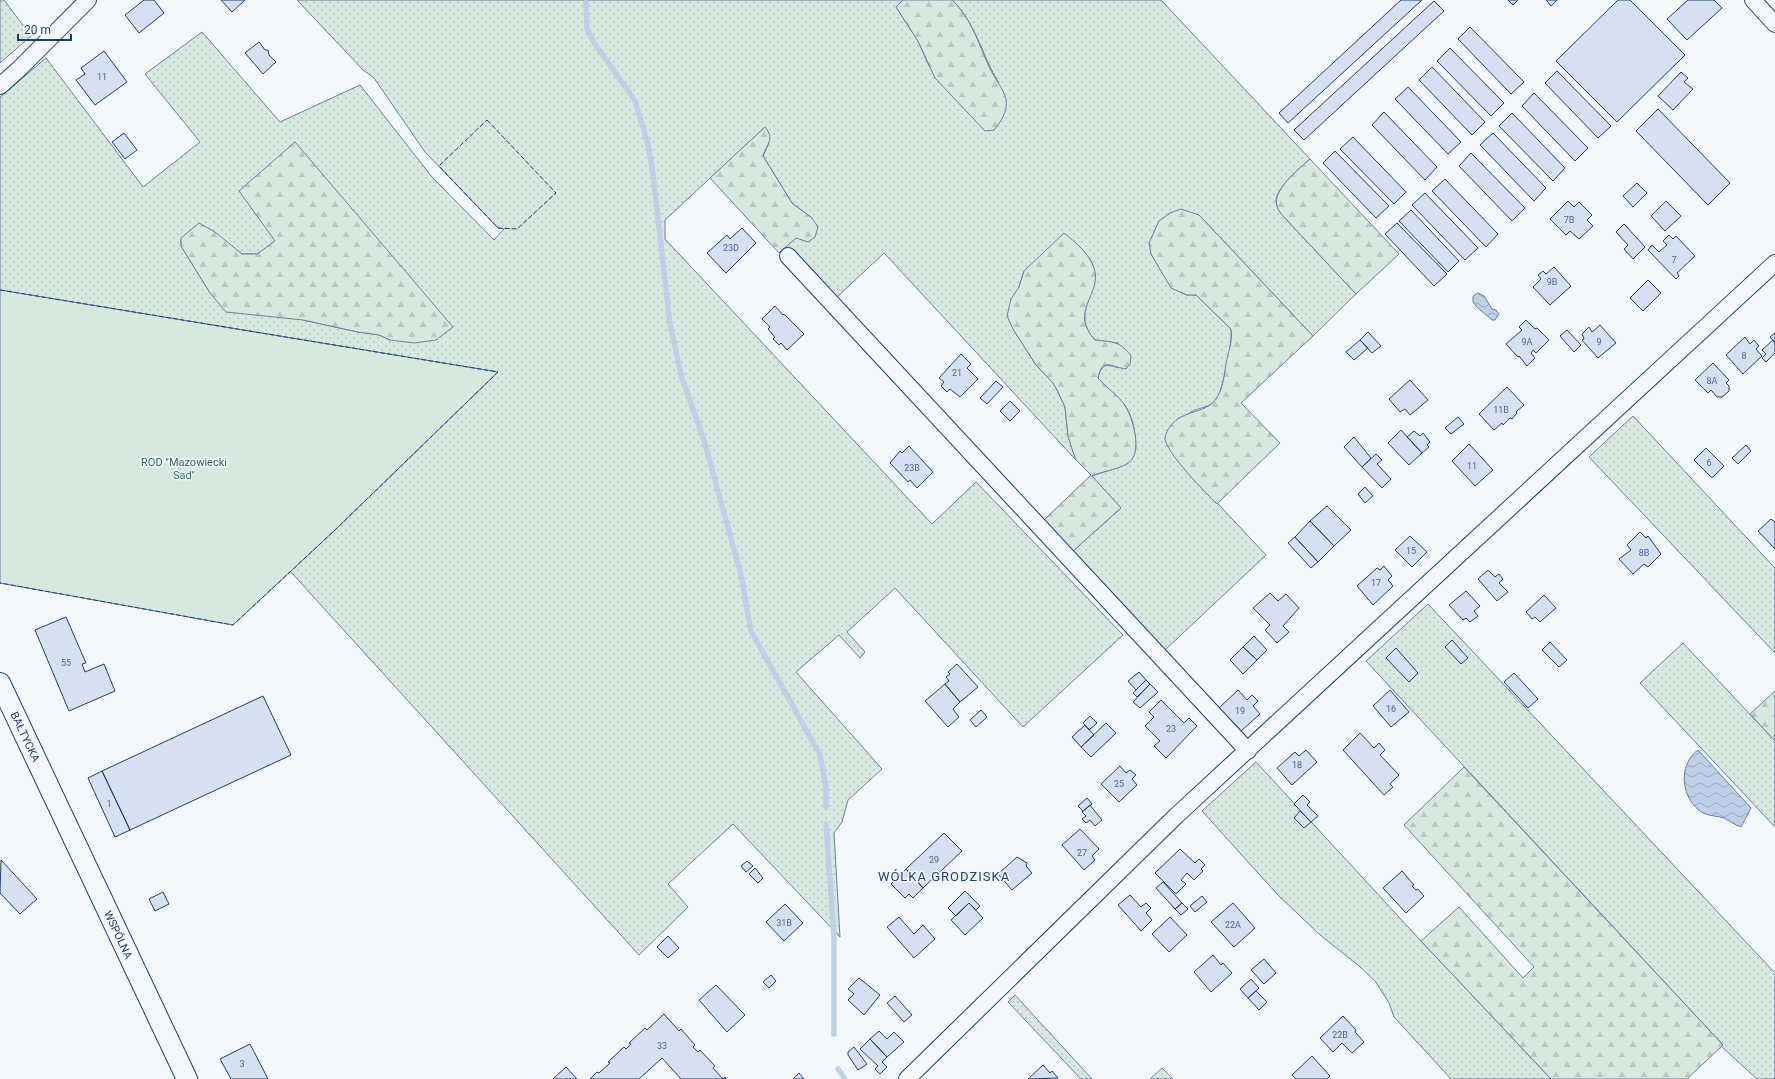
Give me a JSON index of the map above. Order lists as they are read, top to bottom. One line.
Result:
{"streets":{"street":["BAŁTYCKA","WSPÓLNA"]},"crossings":[["BAŁTYCKA","WSPÓLNA"]],"districts":["WÓLKA GRODZISKA"],"parks":["ROD \"Mazowiecki Sad\""],"house_numbers":["11","7B","23D","7","9B","9A","9","8","21","8A","11B","6","11","23B","15","8B","17","55","16","19","23","18","25","1","27","29","31B","22A","22B","33","3"],"scale_bar":"20 m"}
